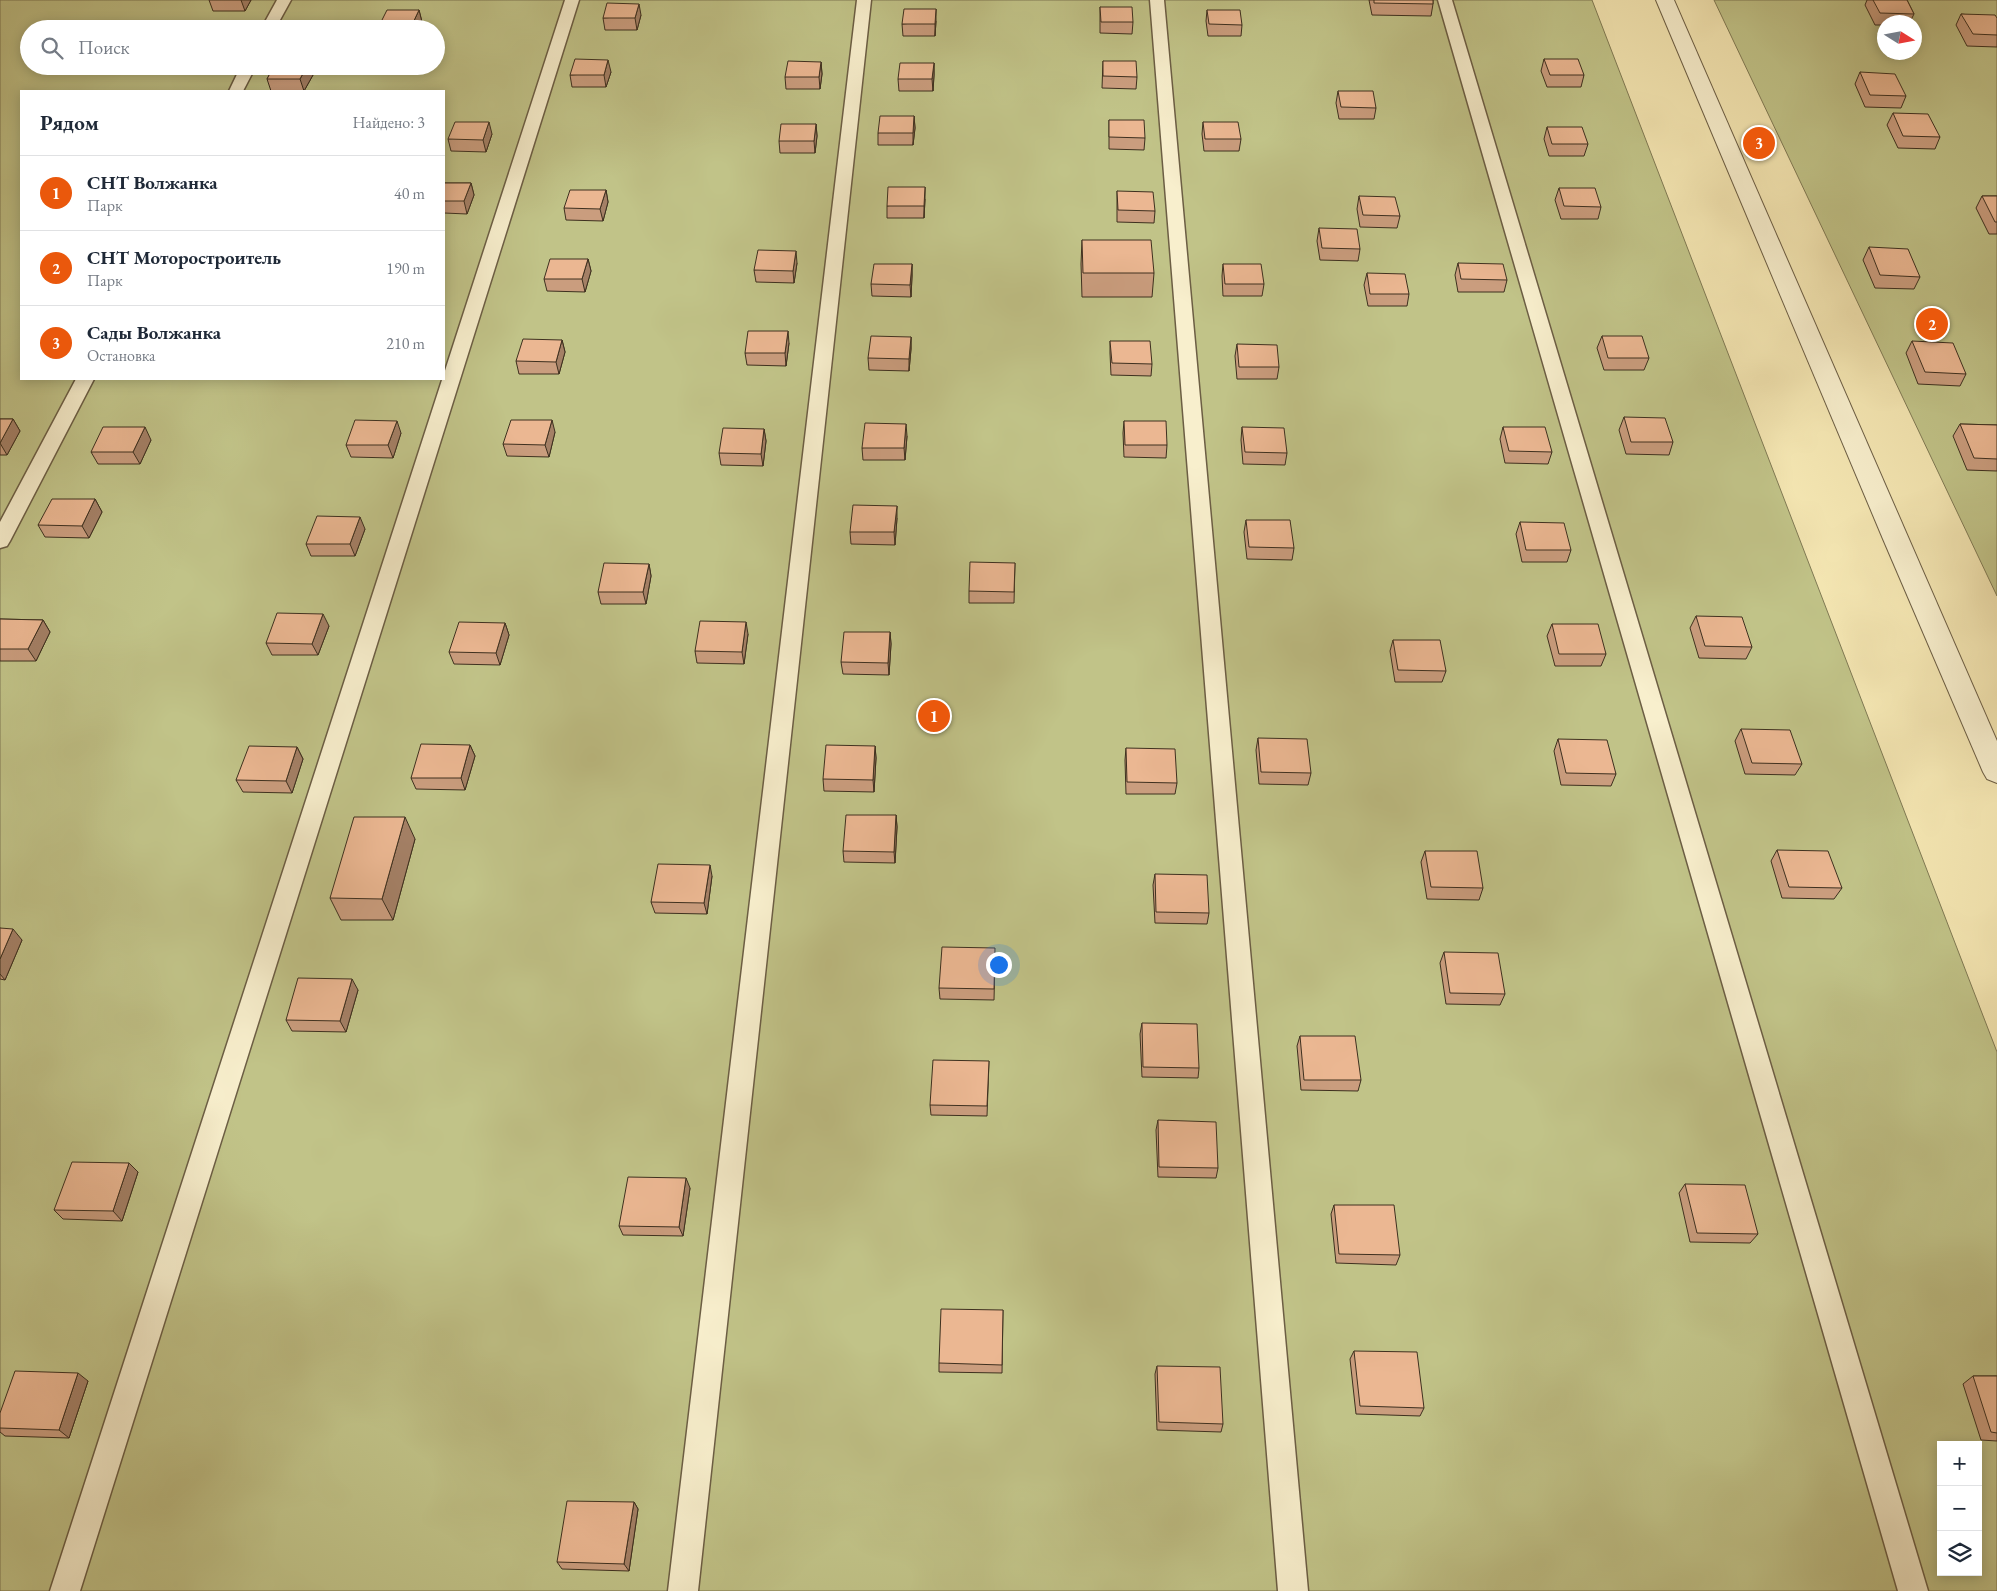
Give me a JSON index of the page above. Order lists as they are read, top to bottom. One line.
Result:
{"north":"right","page":{"search":"Поиск","heading":["Рядом","Найдено: 3"],"pins":["3","2","1"],"list":[{"mark":"1","name":"СНТ Волжанка","note":"Парк","value":"40 m"},{"mark":"2","name":"СНТ Моторостроитель","note":"Парк","value":"190 m"},{"mark":"3","name":"Сады Волжанка","note":"Остановка","value":"210 m"}],"map_buttons":["+","−"]}}
